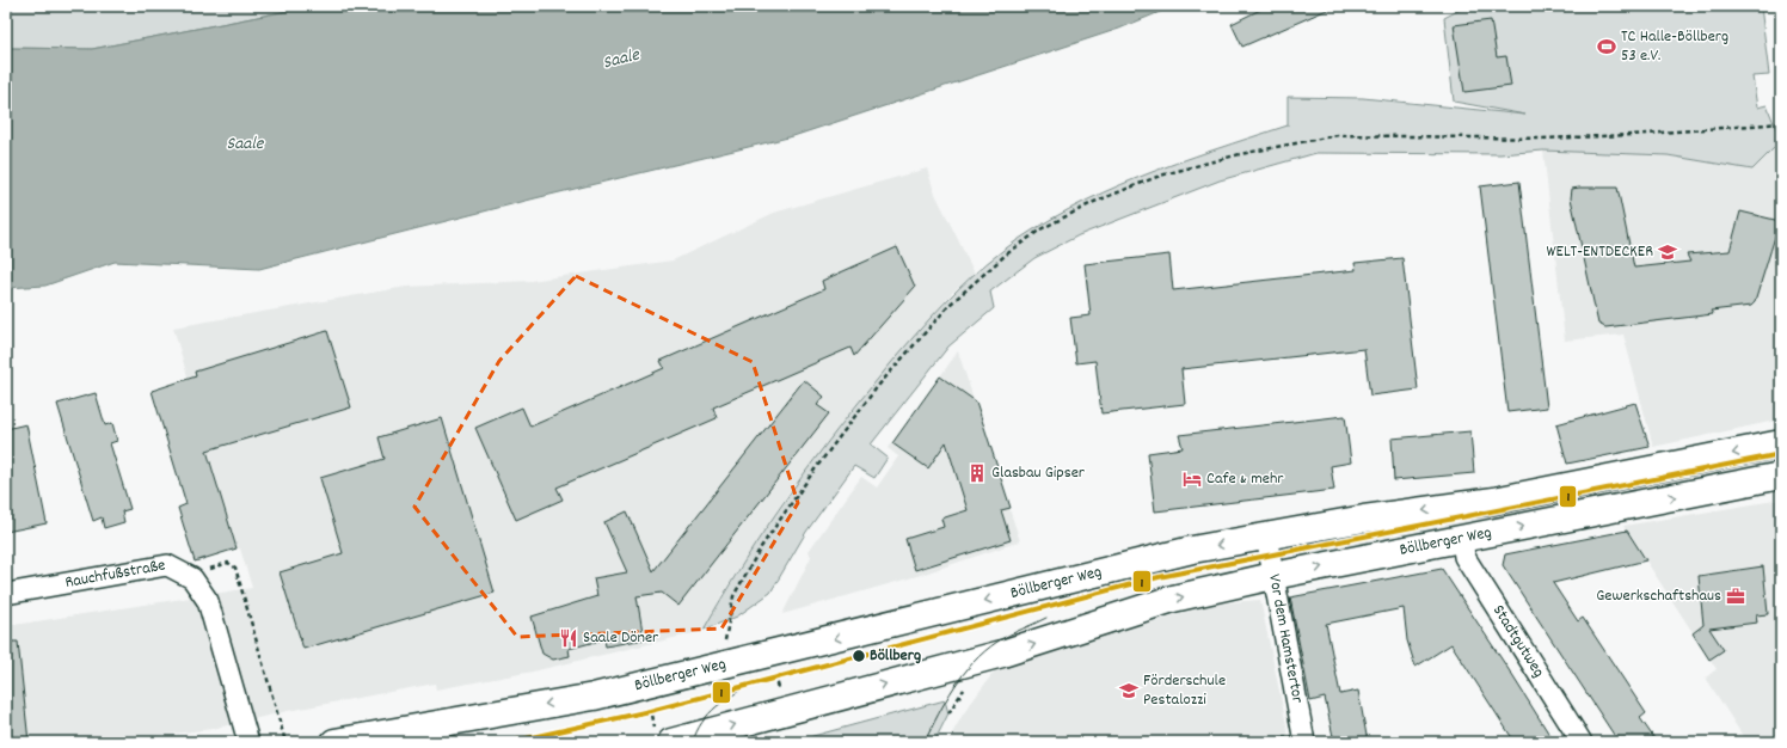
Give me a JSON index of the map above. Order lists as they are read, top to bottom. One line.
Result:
{"streets":{"street":["Böllberger Weg","Rauchfußstraße","Vor dem Hamstertor","Stadtgutweg"]},"crossings":[["Böllberger Weg","Vor dem Hamstertor"],["Böllberger Weg","Stadtgutweg"]],"water":["Saale"],"places":{"sports":["TC Halle-Böllberg 53 e.V."],"school or university":["WELT-ENTDECKER","Förderschule Pestalozzi"],"building":["Glasbau Gipser"],"hotel":["Cafe & mehr"],"office":["Gewerkschaftshaus"],"restaurant":["Saale Döner"],"other":["Böllberg"]},"lines":["transit line 1"]}
